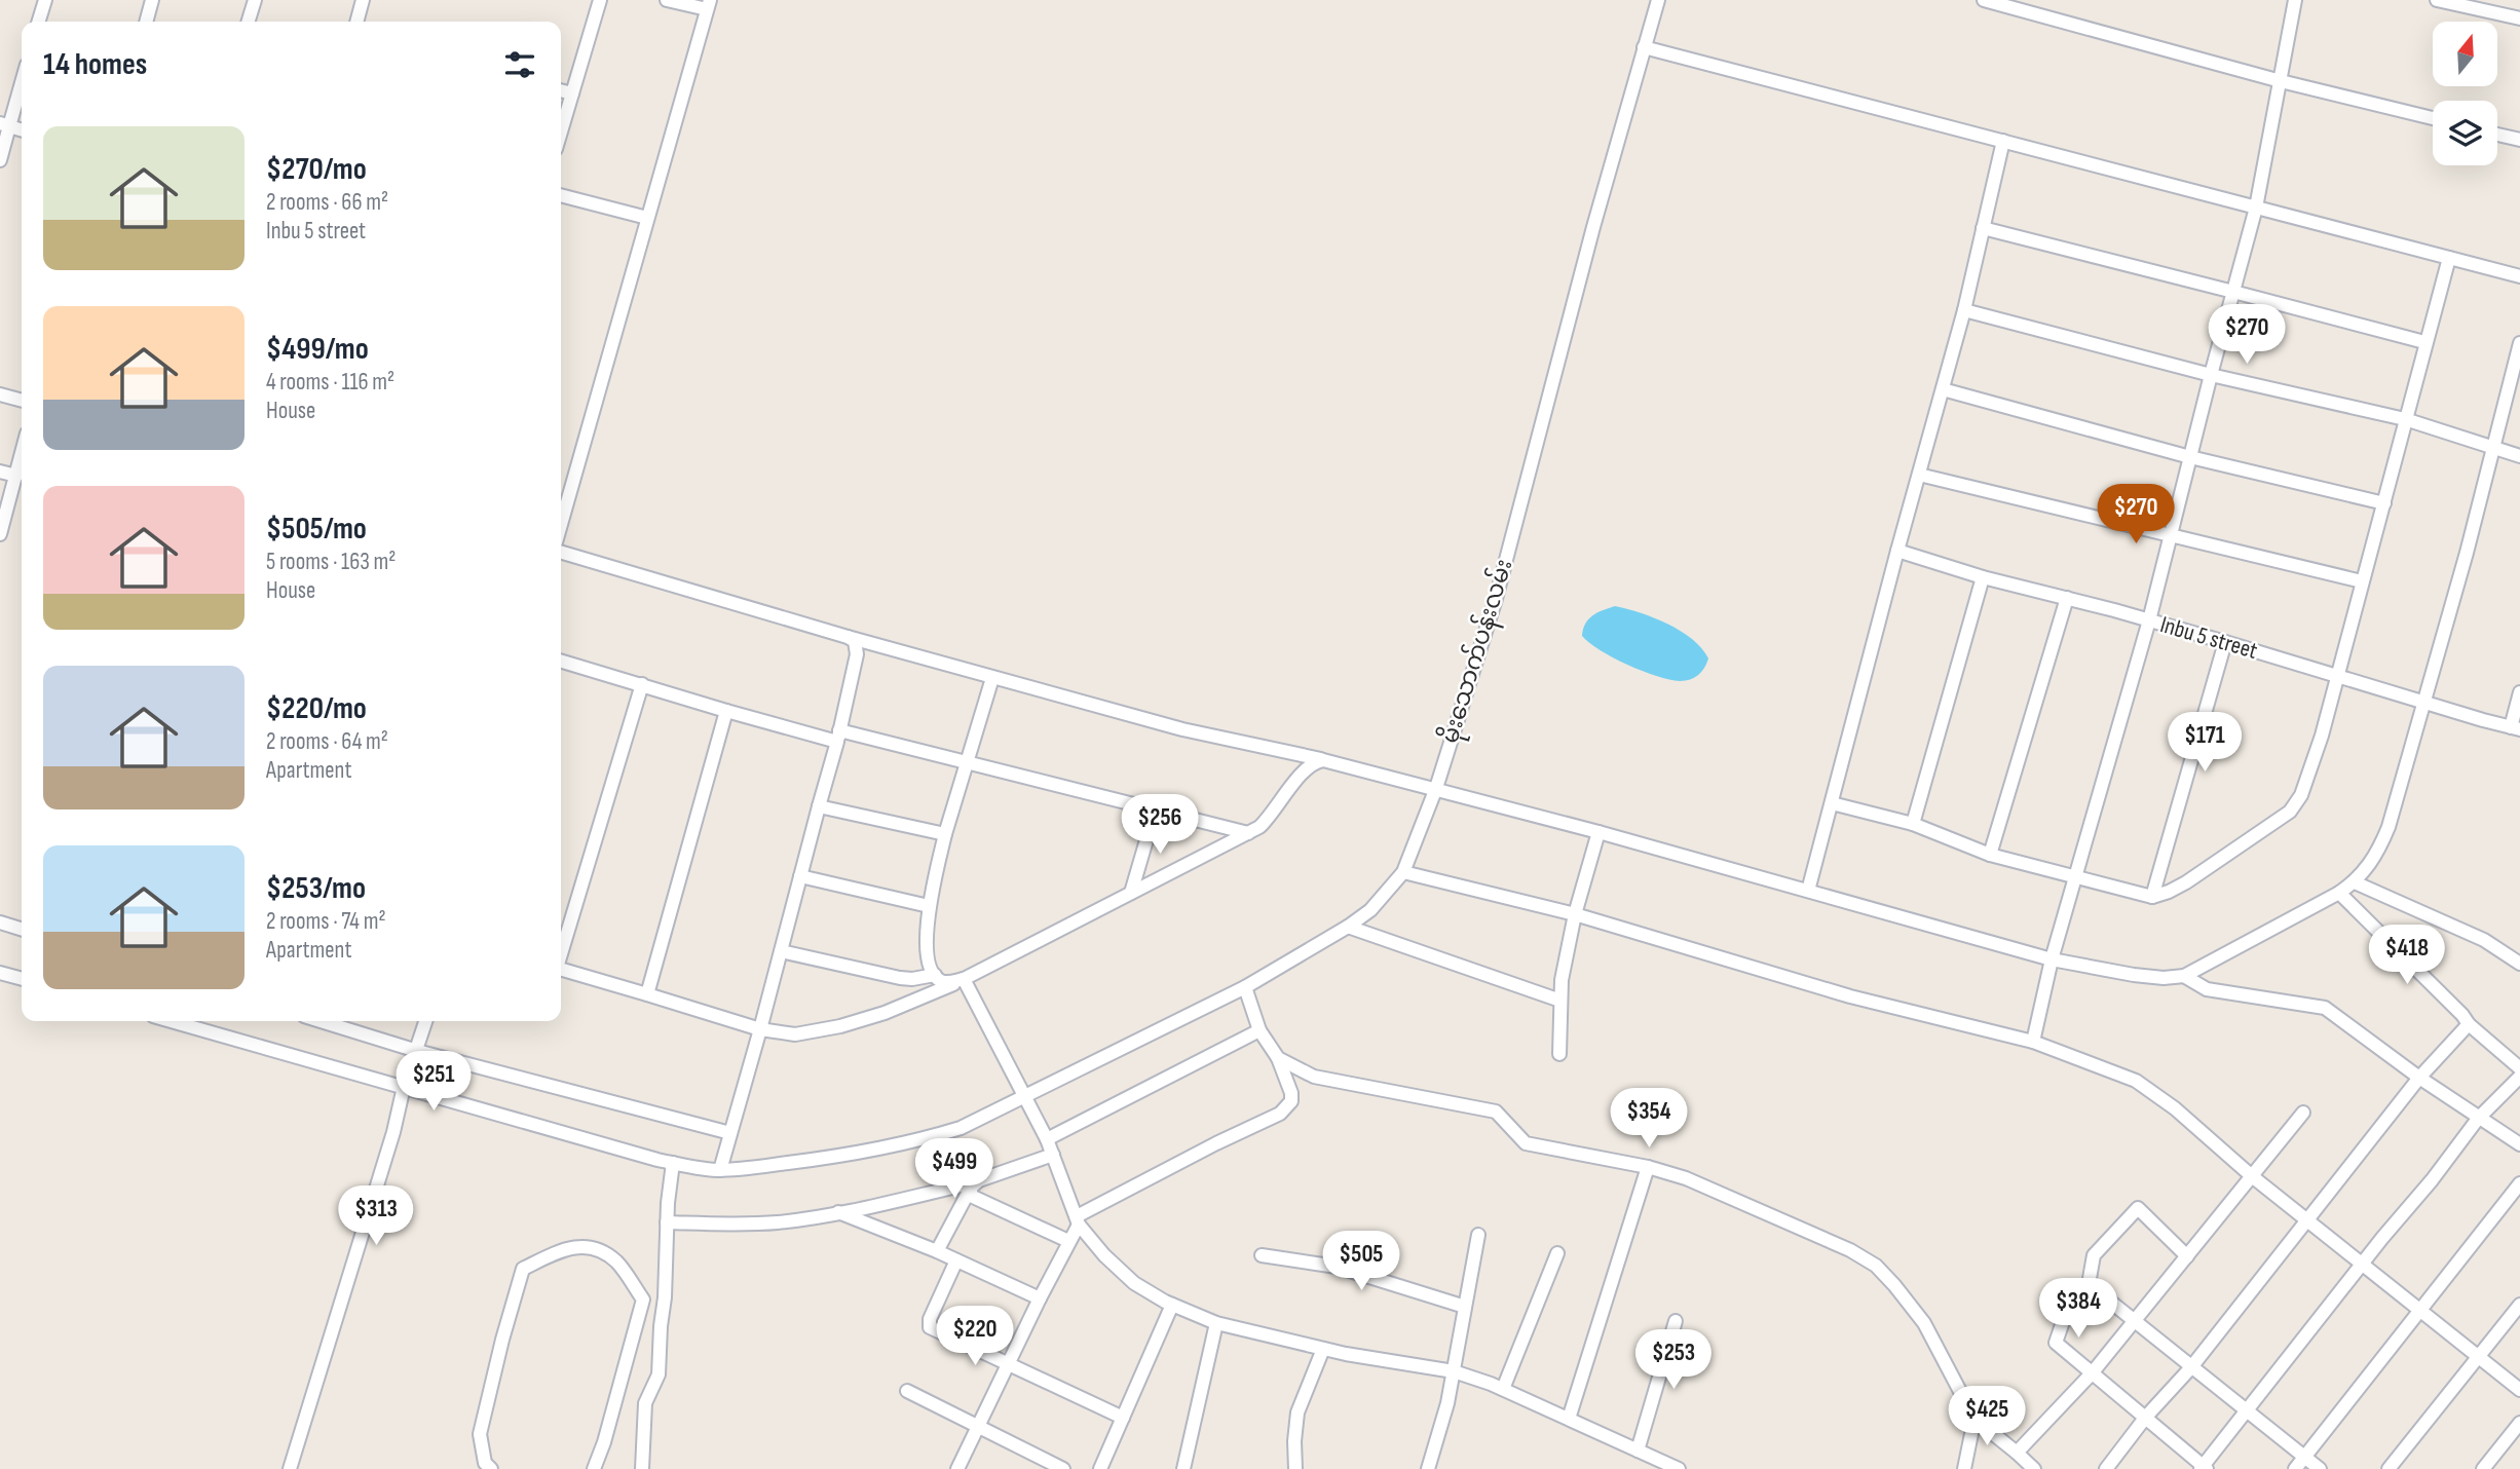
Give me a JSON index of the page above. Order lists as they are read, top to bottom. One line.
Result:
{"streets":{"street":["Inbu 5 street","မိုးသောက်ပန်းလမ်း"]},"north":"top","page":{"heading":"14 homes","list":[{"name":"$270/mo","note":"2 rooms · 66 m² · Inbu 5 street"},{"name":"$499/mo","note":"4 rooms · 116 m² · House"},{"name":"$505/mo","note":"5 rooms · 163 m² · House"},{"name":"$220/mo","note":"2 rooms · 64 m² · Apartment"},{"name":"$253/mo","note":"2 rooms · 74 m² · Apartment"}],"price":["$270","$270","$171","$256","$418","$251","$354","$499","$313","$505","$384","$220","$253","$425"]}}
